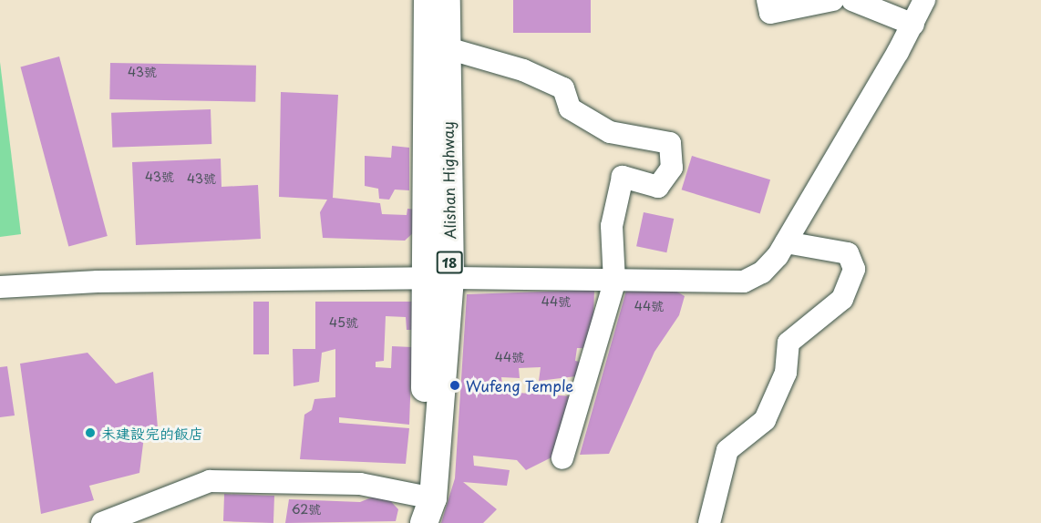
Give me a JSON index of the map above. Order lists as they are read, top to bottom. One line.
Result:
{"streets":{"main road":["Alishan Highway","18"]},"places":["Wufeng Temple","未建設完的飯店"],"house_numbers":["43號","43號","43號","44號","44號","45號","44號","62號"]}
